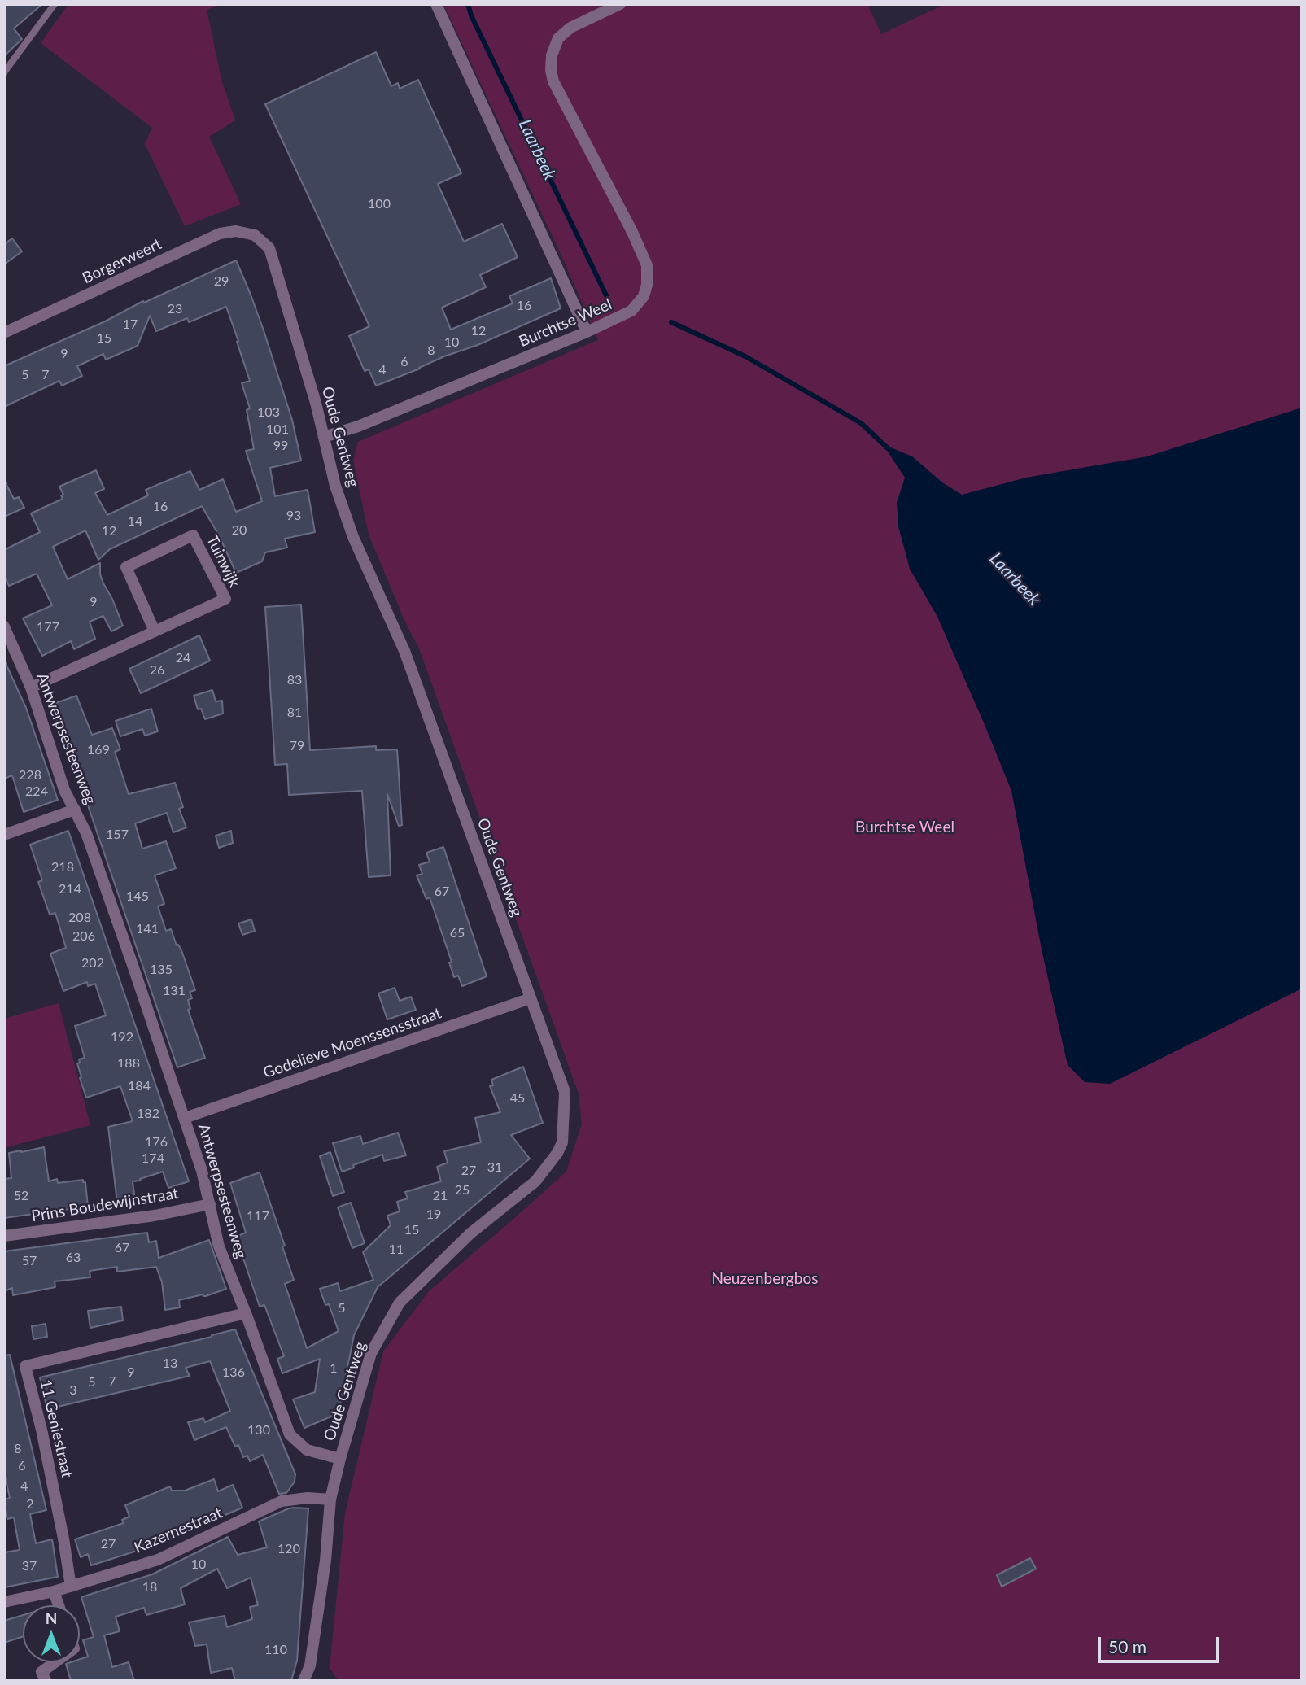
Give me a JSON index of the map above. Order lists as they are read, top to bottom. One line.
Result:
{"streets":{"street":["Borgerweert","Burchtse Weel","Oude Gentweg","Tuinwijk","Antwerpsesteenweg","Godelieve Moenssensstraat","Prins Boudewijnstraat","11 Geniestraat","Kazernestraat"]},"crossings":[["Borgerweert","Oude Gentweg"],["Burchtse Weel","Oude Gentweg"],["Oude Gentweg","Antwerpsesteenweg"],["Oude Gentweg","Godelieve Moenssensstraat"],["Tuinwijk","Antwerpsesteenweg"],["Antwerpsesteenweg","Godelieve Moenssensstraat"],["Antwerpsesteenweg","Prins Boudewijnstraat"],["Antwerpsesteenweg","11 Geniestraat"],["11 Geniestraat","Kazernestraat"]],"water":["Laarbeek"],"parks":["Burchtse Weel","Neuzenbergbos"],"house_numbers":["100","29","16","23","17","12","15","10","8","9","6","4","5","7","103","101","99","16","93","14","20","12","9","177","24","26","83","81","79","169","228","224","157","218","214","67","145","208","141","65","206","202","135","131","192","188","184","45","182","176","174","31","27","25","52","21","19","117","15","67","11","63","57","5","13","1","9","136","7","5","3","130","8","6","4","2","27","120","10","37","18","110"],"scale_bar":"50 m","north":"top"}
